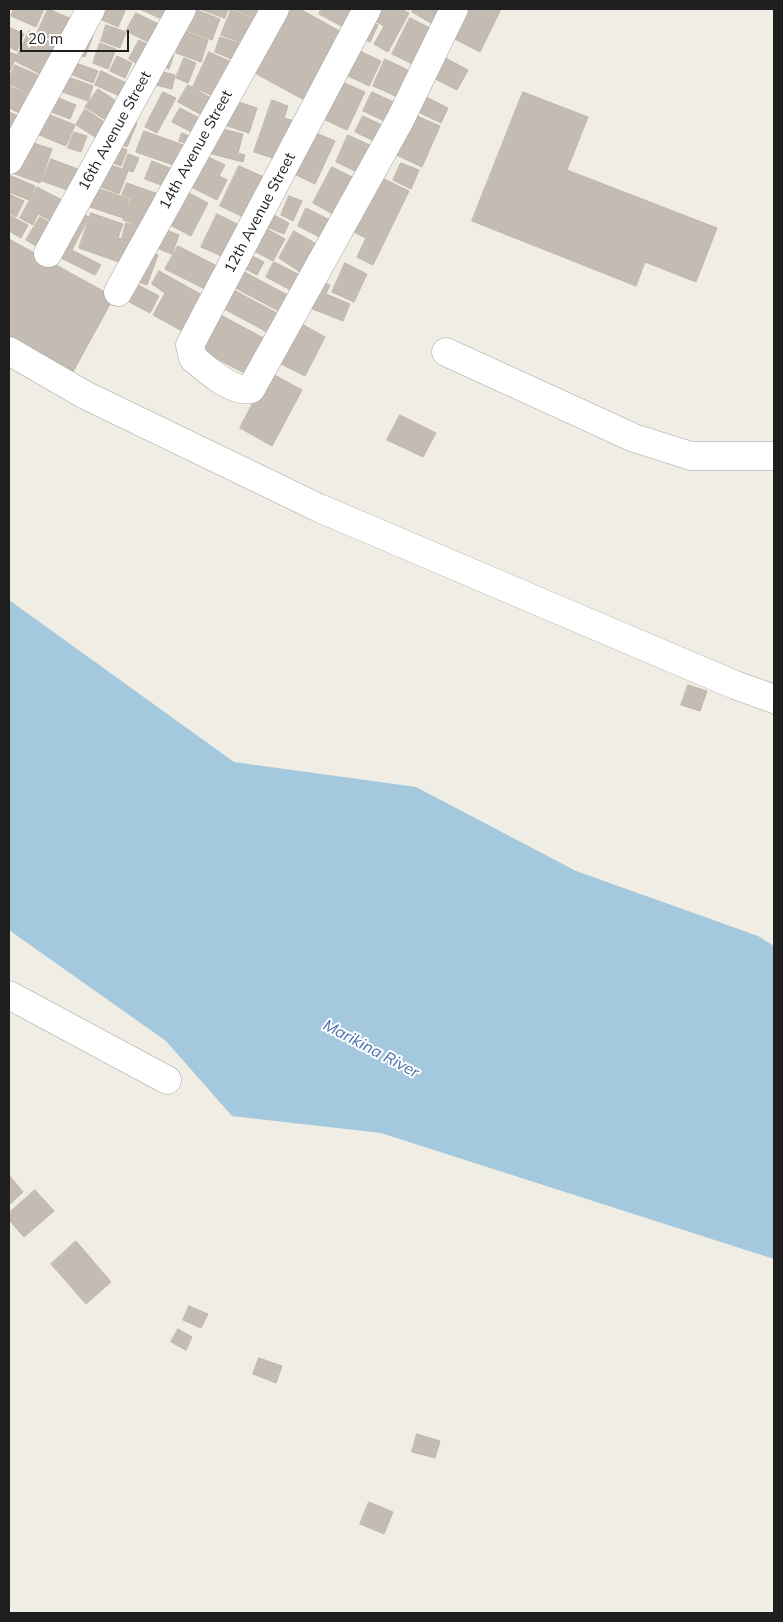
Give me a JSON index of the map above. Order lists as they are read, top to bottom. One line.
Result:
{"streets":{"street":["16th Avenue Street","14th Avenue Street","12th Avenue Street"]},"water":["Marikina River"],"scale_bar":"20 m"}
